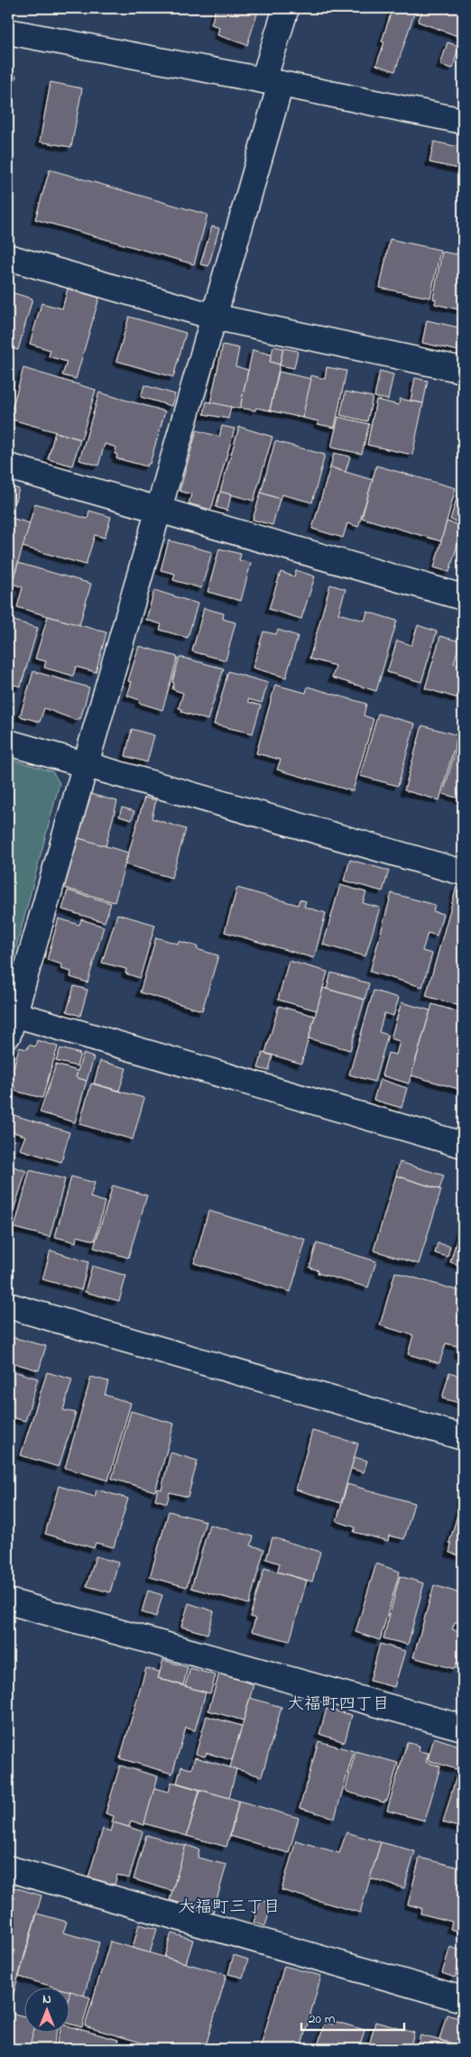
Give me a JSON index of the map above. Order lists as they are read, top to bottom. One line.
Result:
{"districts":["大福町四丁目","大福町三丁目"],"scale_bar":"20 m","north":"top"}
